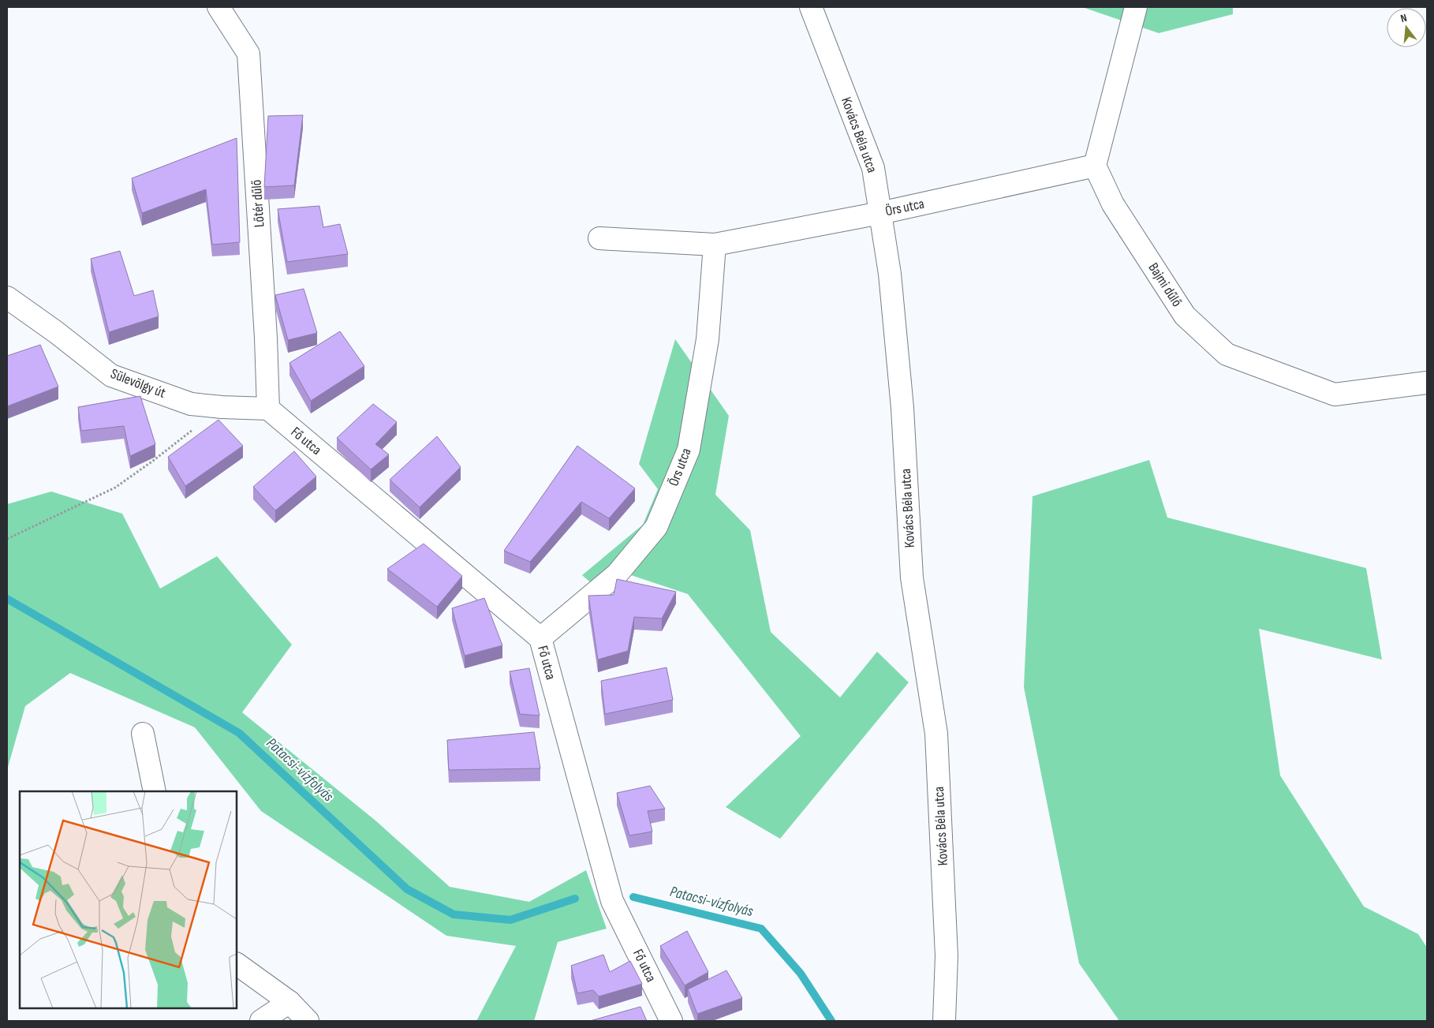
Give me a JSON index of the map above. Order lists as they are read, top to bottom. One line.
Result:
{"streets":{"street":["Kovács Béla utca","Lőtér dűlő","Örs utca","Bajmi dűlő","Sülevölgy út","Fő utca"]},"crossings":[["Kovács Béla utca","Örs utca"],["Lőtér dűlő","Sülevölgy út"],["Lőtér dűlő","Fő utca"],["Örs utca","Bajmi dűlő"],["Örs utca","Fő utca"],["Sülevölgy út","Fő utca"]],"water":["Patacsi-vízfolyás"],"north":"top"}
